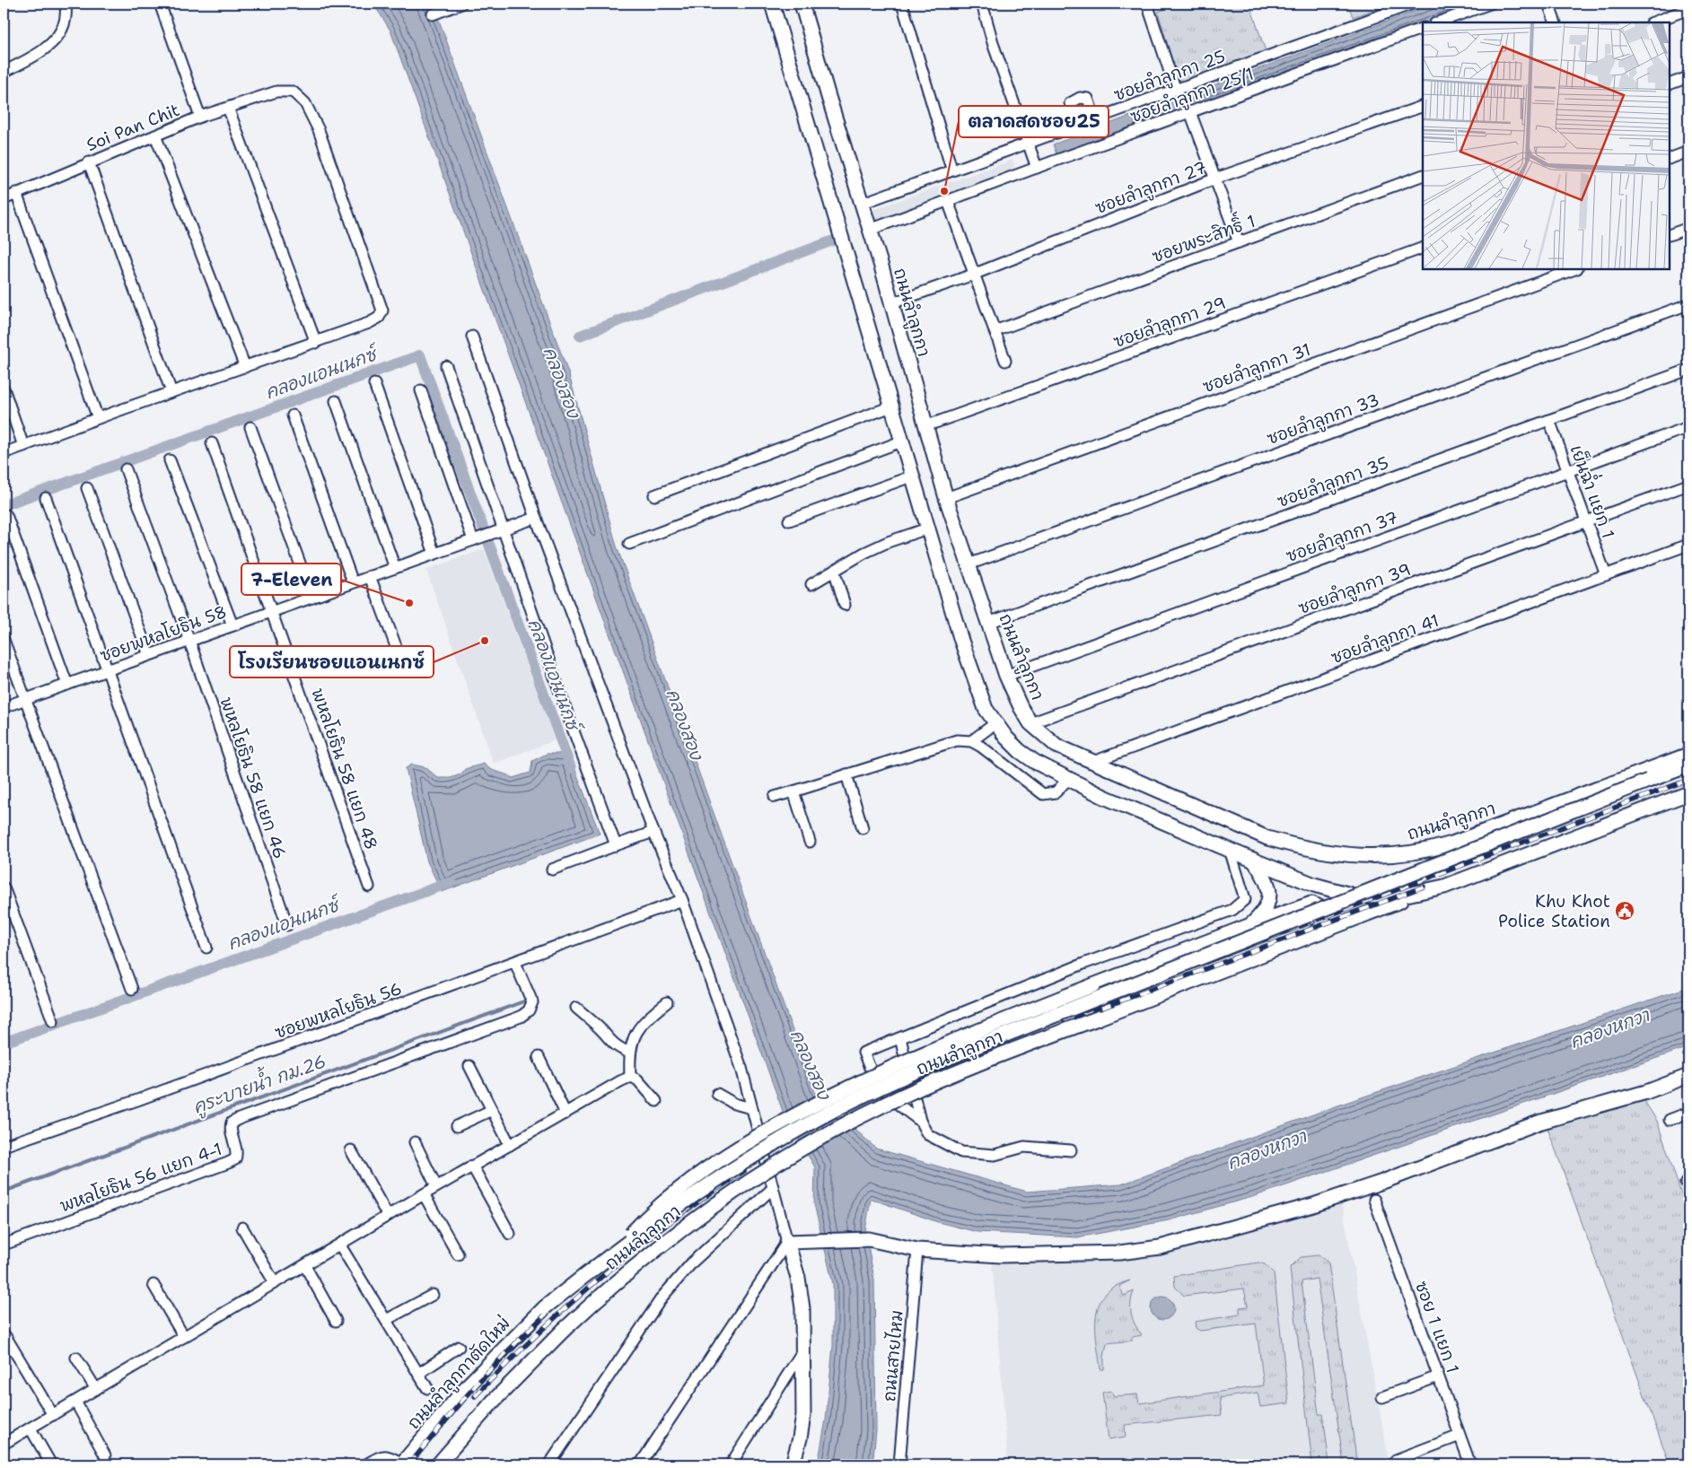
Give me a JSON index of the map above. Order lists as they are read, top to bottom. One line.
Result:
{"streets":{"main road":["ถนนลำลูกกา","ถนนลำลูกกาตัดใหม่"],"street":["ซอยลำลูกกา 25","ซอยลำลูกกา 25/1","Soi Pan Chit","ซอยลำลูกกา 27","ซอยพระสิทธิ์ 1","ซอยลำลูกกา 29","ซอยลำลูกกา 31","ซอยลำลูกกา 33","ซอยลำลูกกา 35","เย็นฉ่ำ แยก 1","ซอยลำลูกกา 37","ซอยลำลูกกา 39","ซอยพหลโยธิน 58","ซอยลำลูกกา 41","พหลโยธิน 58 แยก 48","พหลโยธิน 58 แยก 46","ซอยพหลโยธิน 56","พหลโยธิน 56 แยก 4-1","ซอย 1 แยก 1","ถนนสายไหม"]},"crossings":[["ซอยลำลูกกา 25","ถนนลำลูกกา"],["ซอยลำลูกกา 25/1","ถนนลำลูกกา"],["ซอยลำลูกกา 27","ถนนลำลูกกา"],["ถนนลำลูกกา","ซอยลำลูกกา 29"],["ถนนลำลูกกา","ซอยลำลูกกา 31"],["ถนนลำลูกกา","ซอยลำลูกกา 33"],["ถนนลำลูกกา","ซอยลำลูกกา 35"],["ถนนลำลูกกา","ซอยลำลูกกา 37"],["ถนนลำลูกกา","ซอยลำลูกกา 39"],["ถนนลำลูกกา","ซอยลำลูกกา 41"],["ถนนลำลูกกา","ถนนลำลูกกาตัดใหม่"],["ซอยลำลูกกา 35","เย็นฉ่ำ แยก 1"],["เย็นฉ่ำ แยก 1","ซอยลำลูกกา 37"],["เย็นฉ่ำ แยก 1","ซอยลำลูกกา 39"],["เย็นฉ่ำ แยก 1","ซอยลำลูกกา 41"],["ซอยพหลโยธิน 58","พหลโยธิน 58 แยก 48"],["ซอยพหลโยธิน 58","พหลโยธิน 58 แยก 46"],["ซอยพหลโยธิน 56","พหลโยธิน 56 แยก 4-1"]],"water":["คลองแอนเนกซ์","คลองสอง","คลองหกวา","คูระบายน้ำ กม.26"],"places":{"other":["ตลาดสดซอย25","7-Eleven","โรงเรียนซอยแอนเนกซ์"],"public building":["Khu Khot Police Station"]}}
